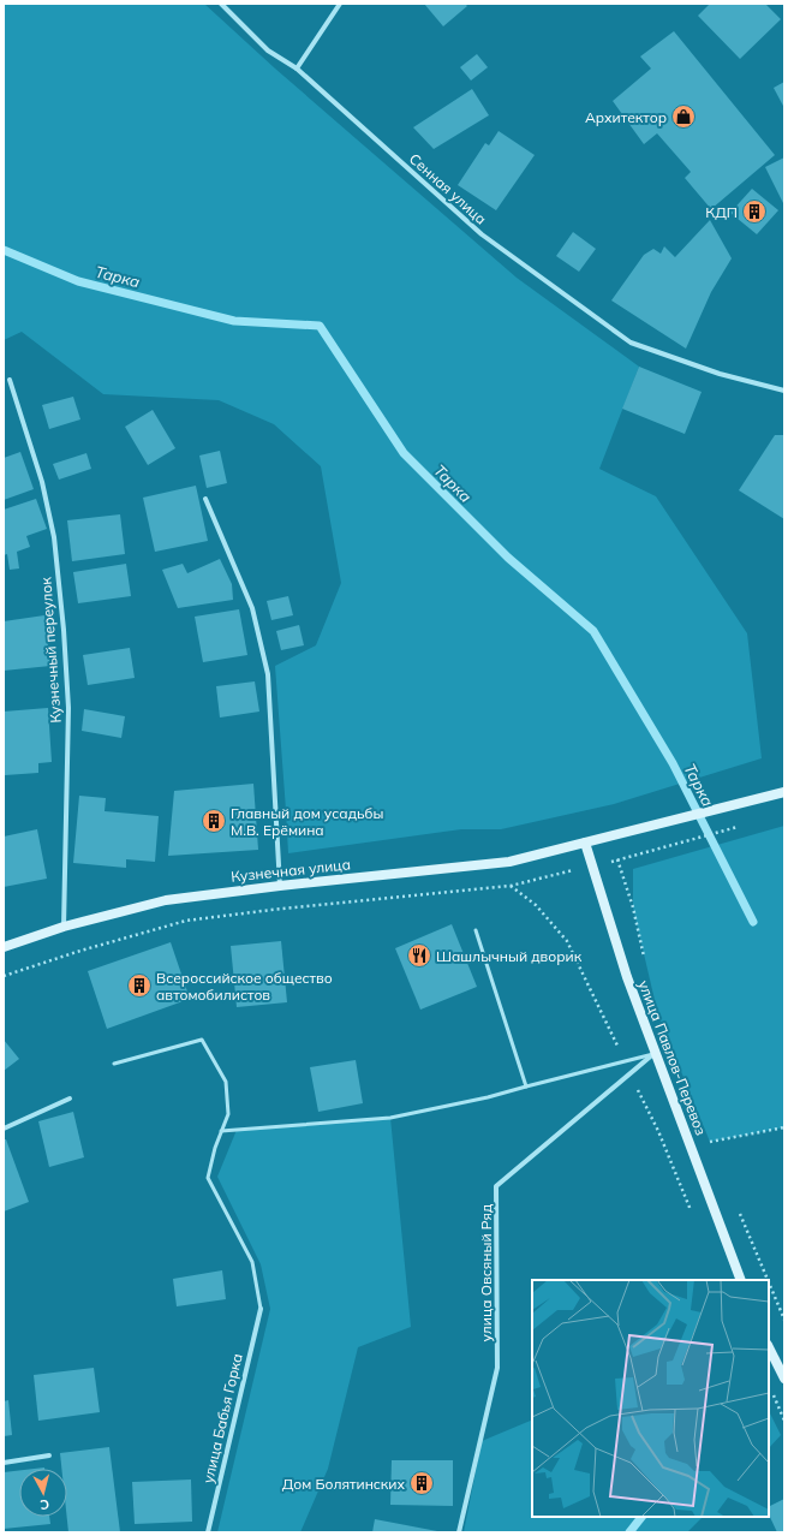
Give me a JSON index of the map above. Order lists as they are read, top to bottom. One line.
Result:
{"streets":{"main road":["Кузнечная улица","улица Павлов-Перевоз"],"street":["Сенная улица","Кузнечный переулок","улица Овсяный Ряд","улица Бабья Горка"]},"crossings":[["Кузнечный переулок","Кузнечная улица"],["Кузнечная улица","улица Павлов-Перевоз"],["улица Павлов-Перевоз","улица Овсяный Ряд"]],"water":["Тарка"],"places":{"shop":["Архитектор"],"building":["КДП","Главный дом усадьбы М.В. Ерёмина","Всероссийское общество автомобилистов","Дом Болятинских"],"restaurant":["Шашлычный дворик"]},"north":"bottom"}
